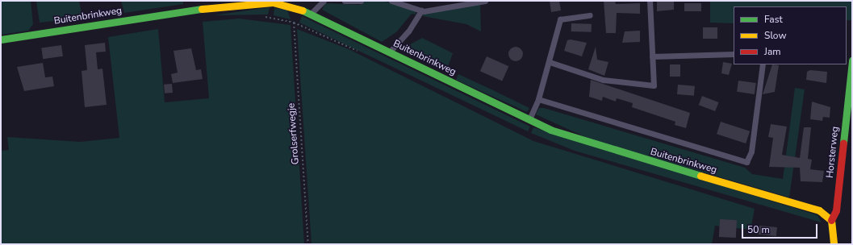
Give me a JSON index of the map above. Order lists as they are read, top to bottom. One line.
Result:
{"streets":{"main road":["Buitenbrinkweg","Horsterweg"],"path":["Grolserfwegje"]},"crossings":[["Buitenbrinkweg","Horsterweg"]],"legend":["Fast","Slow","Jam"],"scale_bar":"50 m"}
